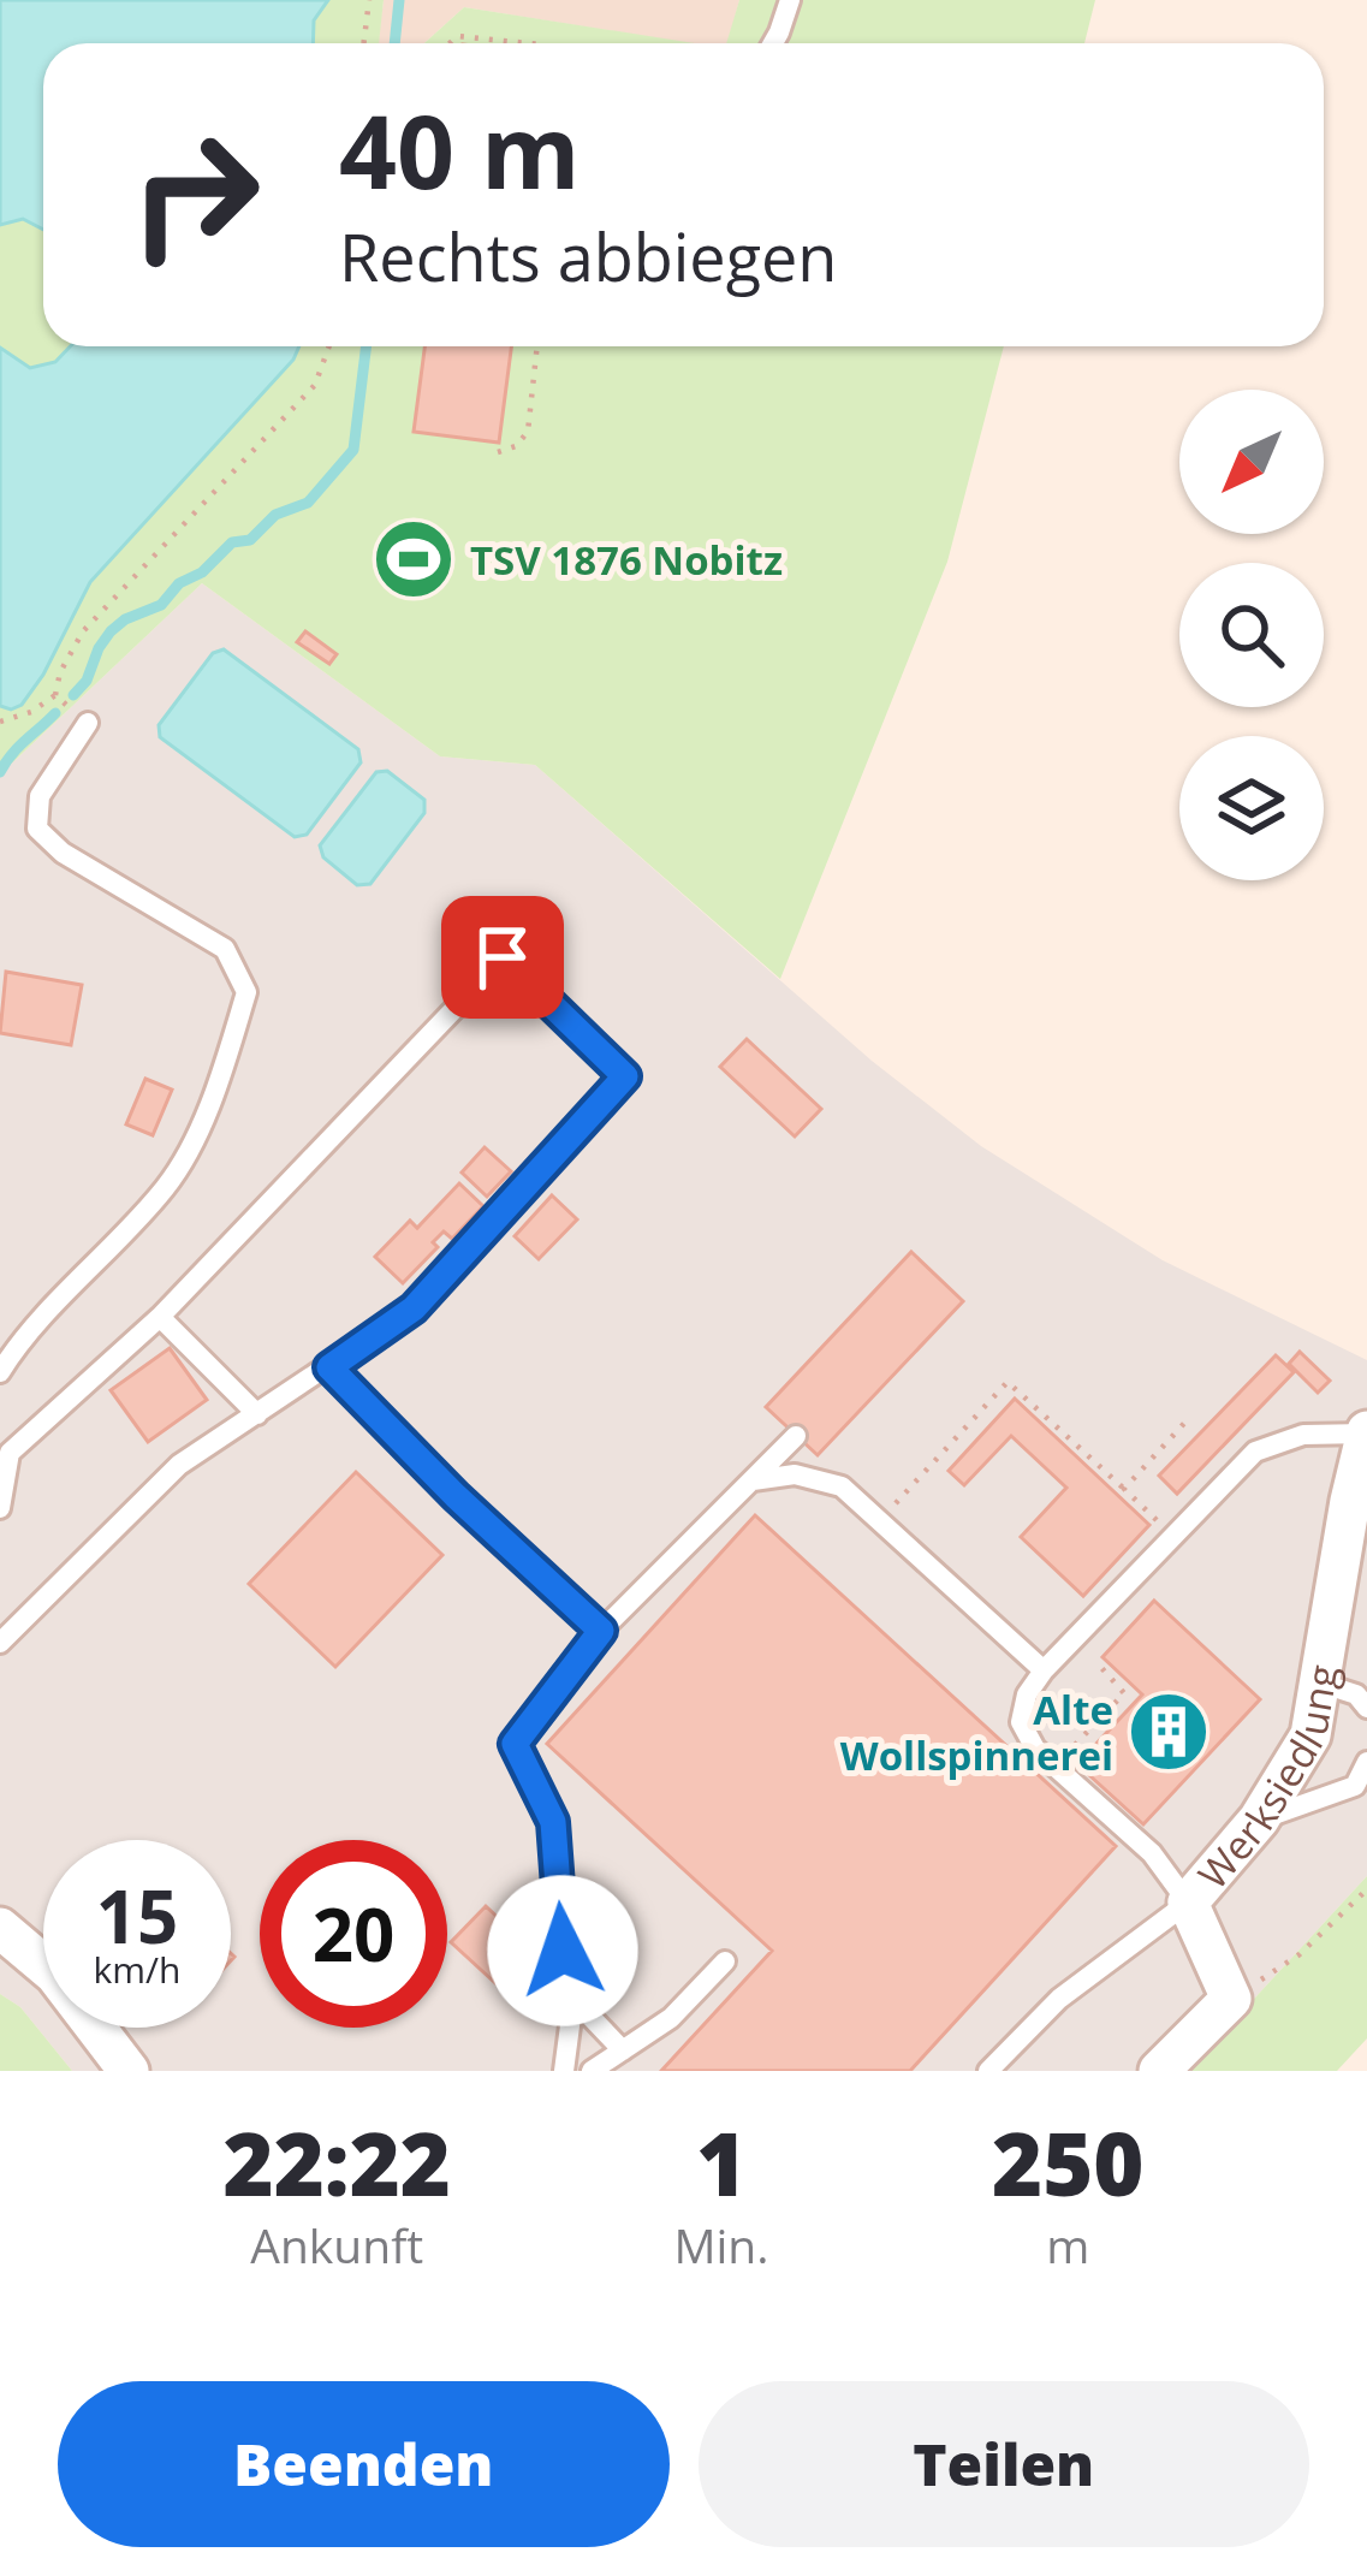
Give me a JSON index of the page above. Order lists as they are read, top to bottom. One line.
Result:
{"streets":{"street":["Werksiedlung"]},"places":{"sports":["TSV 1876 Nobitz"],"building":["Alte Wollspinnerei"]},"north":"bottom left","page":{"turn":["40 m","Rechts abbiegen"],"speed":"15 km/h","limit":"20","eta":["22:22","Ankunft","1","Min.","250","m"],"buttons":["Beenden","Teilen"]}}
